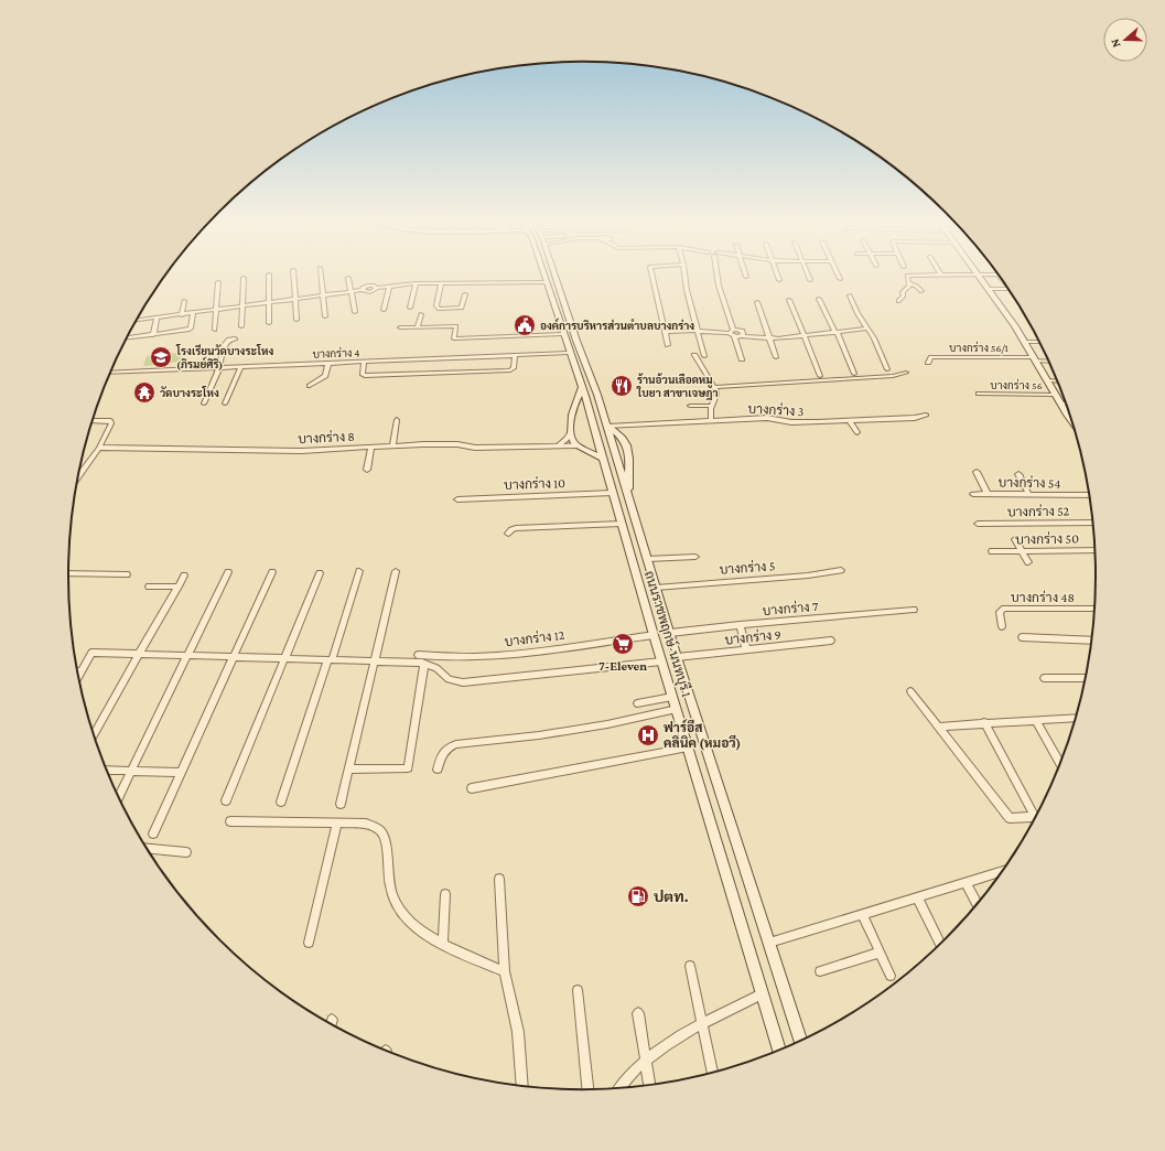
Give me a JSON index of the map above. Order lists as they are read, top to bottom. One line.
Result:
{"streets":{"main road":["ถนนราชพฤกษ์-นนทบุรี 1"],"street":["บางกร่าง 56/1","บางกร่าง 4","บางกร่าง 56","บางกร่าง 3","บางกร่าง 8","บางกร่าง 54","บางกร่าง 10","บางกร่าง 52","บางกร่าง 50","บางกร่าง 5","บางกร่าง 48","บางกร่าง 7","บางกร่าง 9","บางกร่าง 12"]},"crossings":[["บางกร่าง 4","ถนนราชพฤกษ์-นนทบุรี 1"],["บางกร่าง 3","ถนนราชพฤกษ์-นนทบุรี 1"],["บางกร่าง 10","ถนนราชพฤกษ์-นนทบุรี 1"],["บางกร่าง 5","ถนนราชพฤกษ์-นนทบุรี 1"],["บางกร่าง 7","ถนนราชพฤกษ์-นนทบุรี 1"],["ถนนราชพฤกษ์-นนทบุรี 1","บางกร่าง 9"],["ถนนราชพฤกษ์-นนทบุรี 1","บางกร่าง 12"]],"places":{"public building":["องค์การบริหารส่วนตำบลบางกร่าง"],"school or university":["โรงเรียนวัดบางระโหง (ภิรมย์ศิริ)"],"restaurant":["ร้านอ้วนเลือดหมู ใบยา สาขาเจษฎา"],"temple":["วัดบางระโหง"],"supermarket":["7-Eleven"],"hospital":["ฟาร์อีส คลินิค (หมอวี)"],"fuel station":["ปตท."]},"north":"left"}
